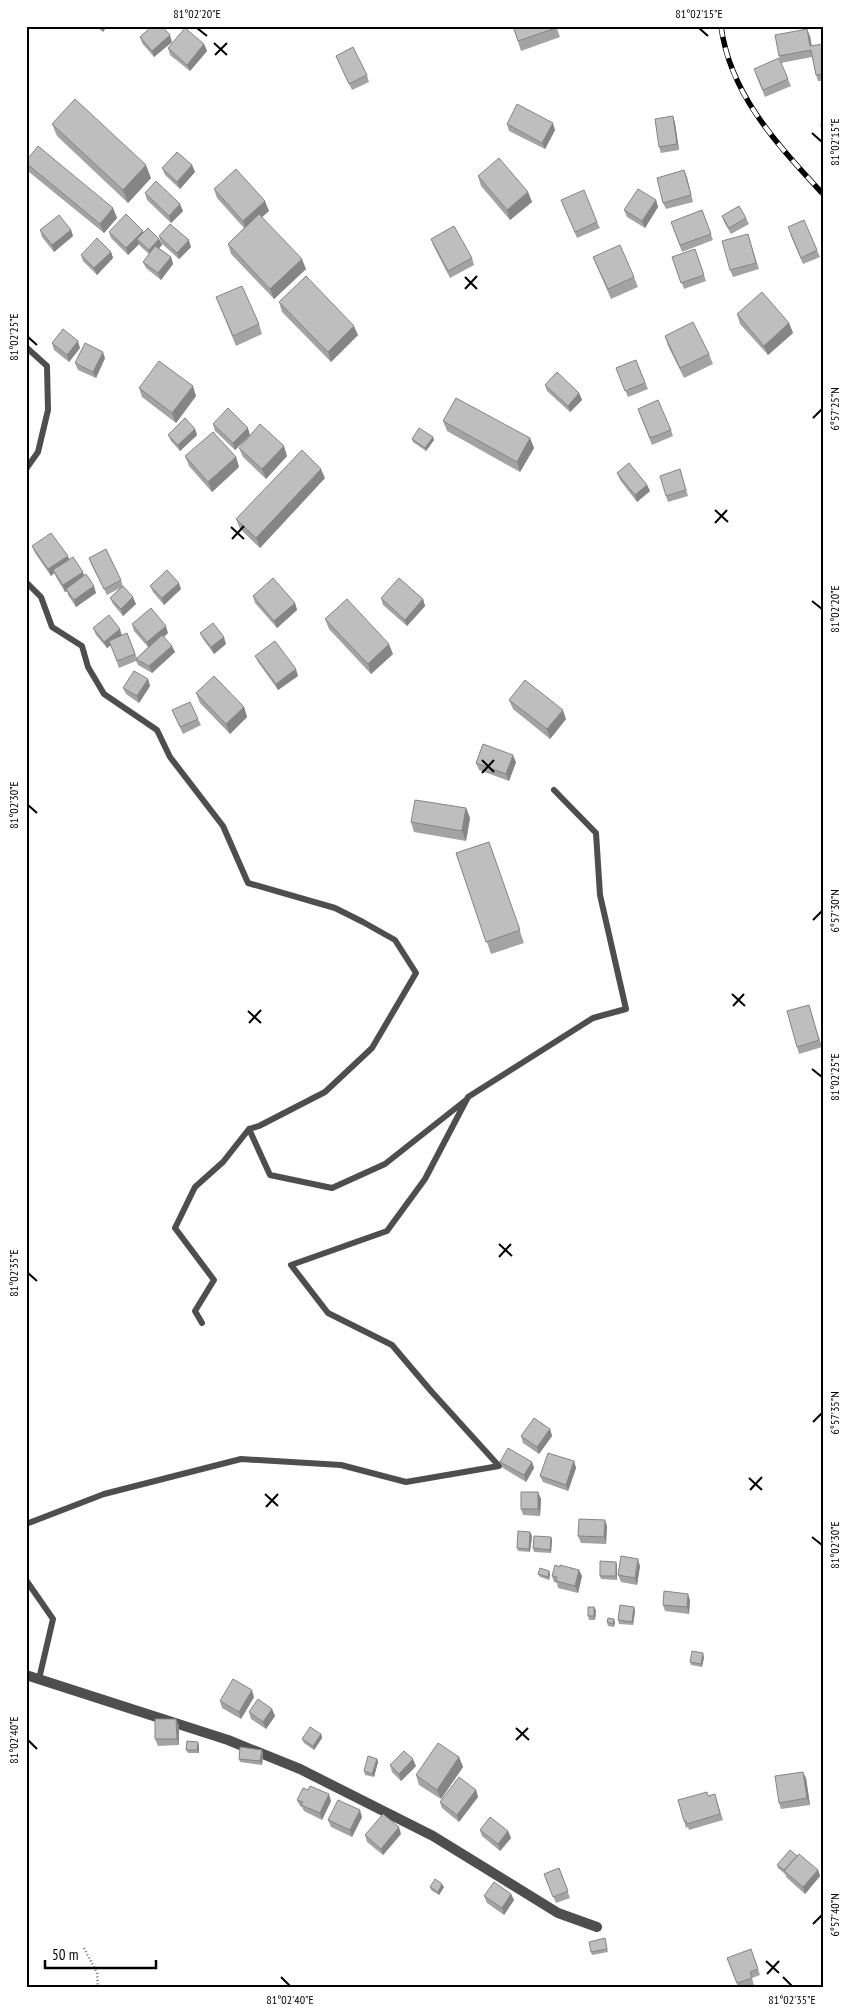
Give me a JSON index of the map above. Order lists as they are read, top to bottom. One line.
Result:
{"scale_bar":"50 m","coordinates":["81°02'20\"E","81°02'15\"E","81°02'25\"E","6°57'25\"N","81°02'30\"E","6°57'30\"N","81°02'35\"E","6°57'35\"N","81°02'40\"E","6°57'40\"N"]}
